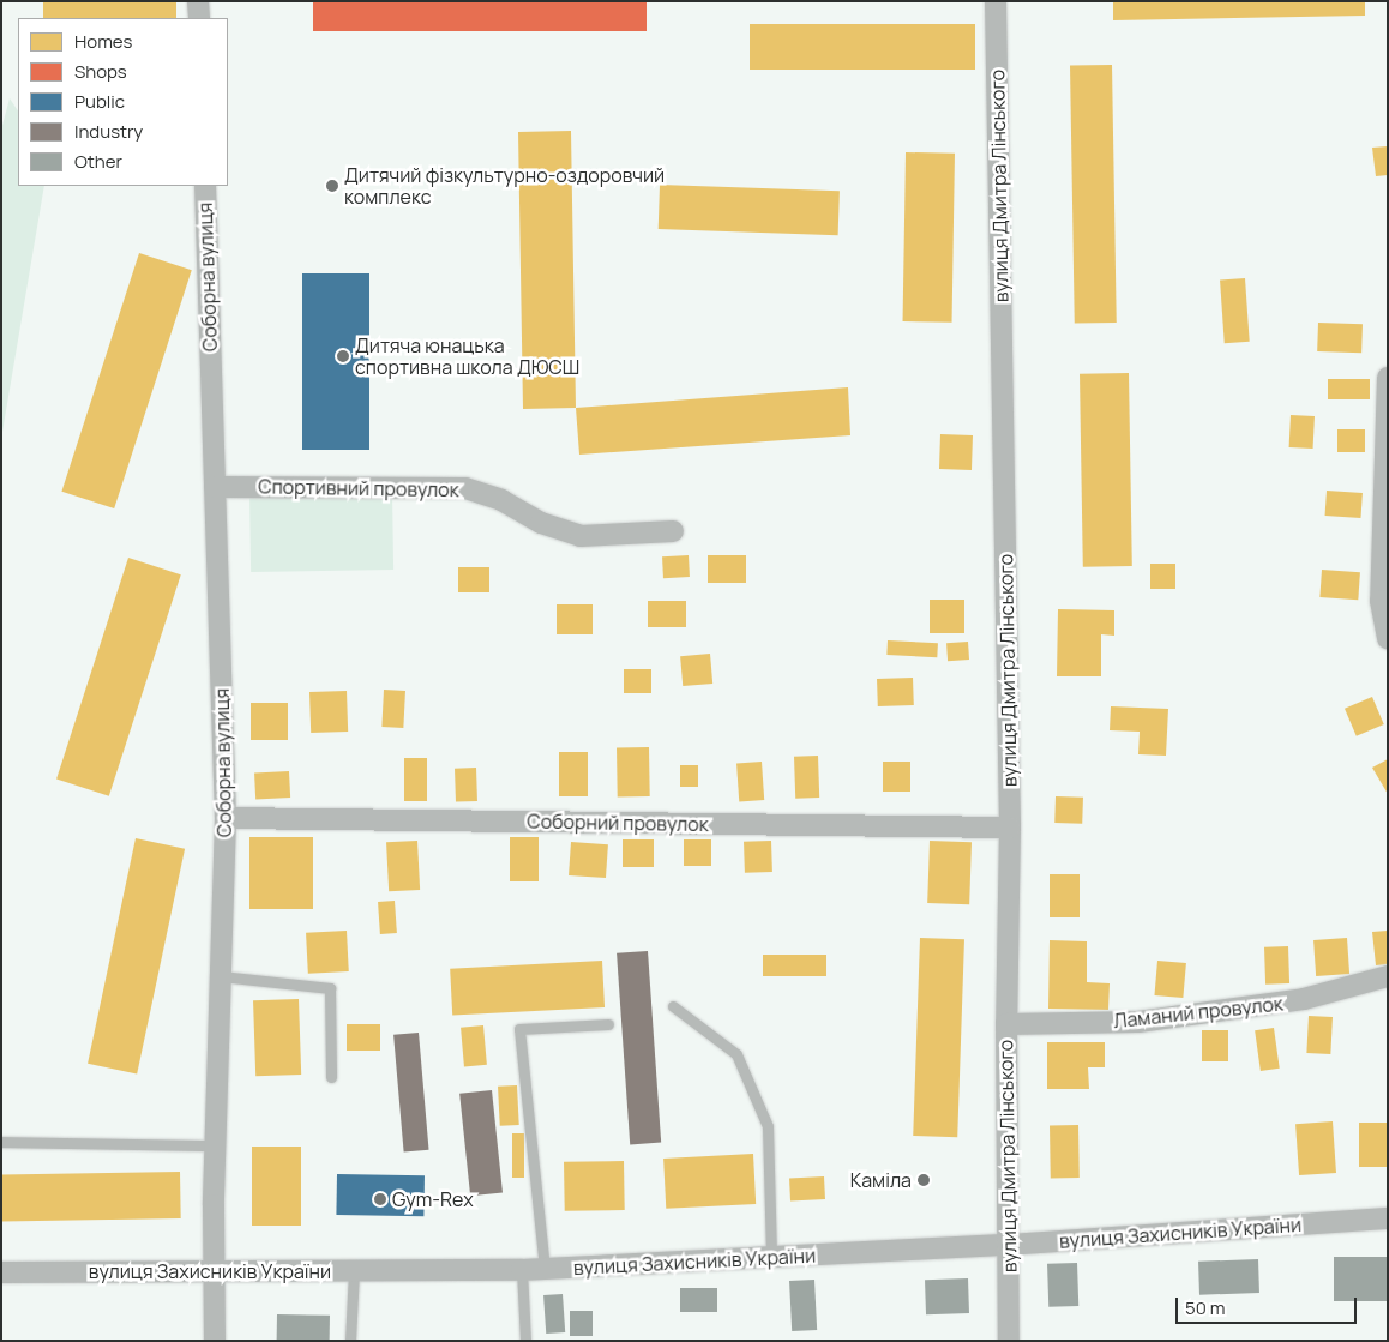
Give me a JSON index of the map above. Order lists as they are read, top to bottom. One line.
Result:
{"streets":{"street":["вулиця Дмитра Лінського","Соборна вулиця","Спортивний провулок","Соборний провулок","Ламаний провулок","вулиця Захисників України"]},"crossings":[["вулиця Дмитра Лінського","Соборний провулок"],["вулиця Дмитра Лінського","Ламаний провулок"],["вулиця Дмитра Лінського","вулиця Захисників України"],["Соборна вулиця","Спортивний провулок"],["Соборна вулиця","Соборний провулок"],["Соборна вулиця","вулиця Захисників України"]],"places":["Дитячий фізкультурно-оздоровчий комплекс","Дитяча юнацька спортивна школа ДЮСШ","Каміла","Gym-Rex"],"legend":["Homes","Shops","Public","Industry","Other"],"scale_bar":"50 m"}
